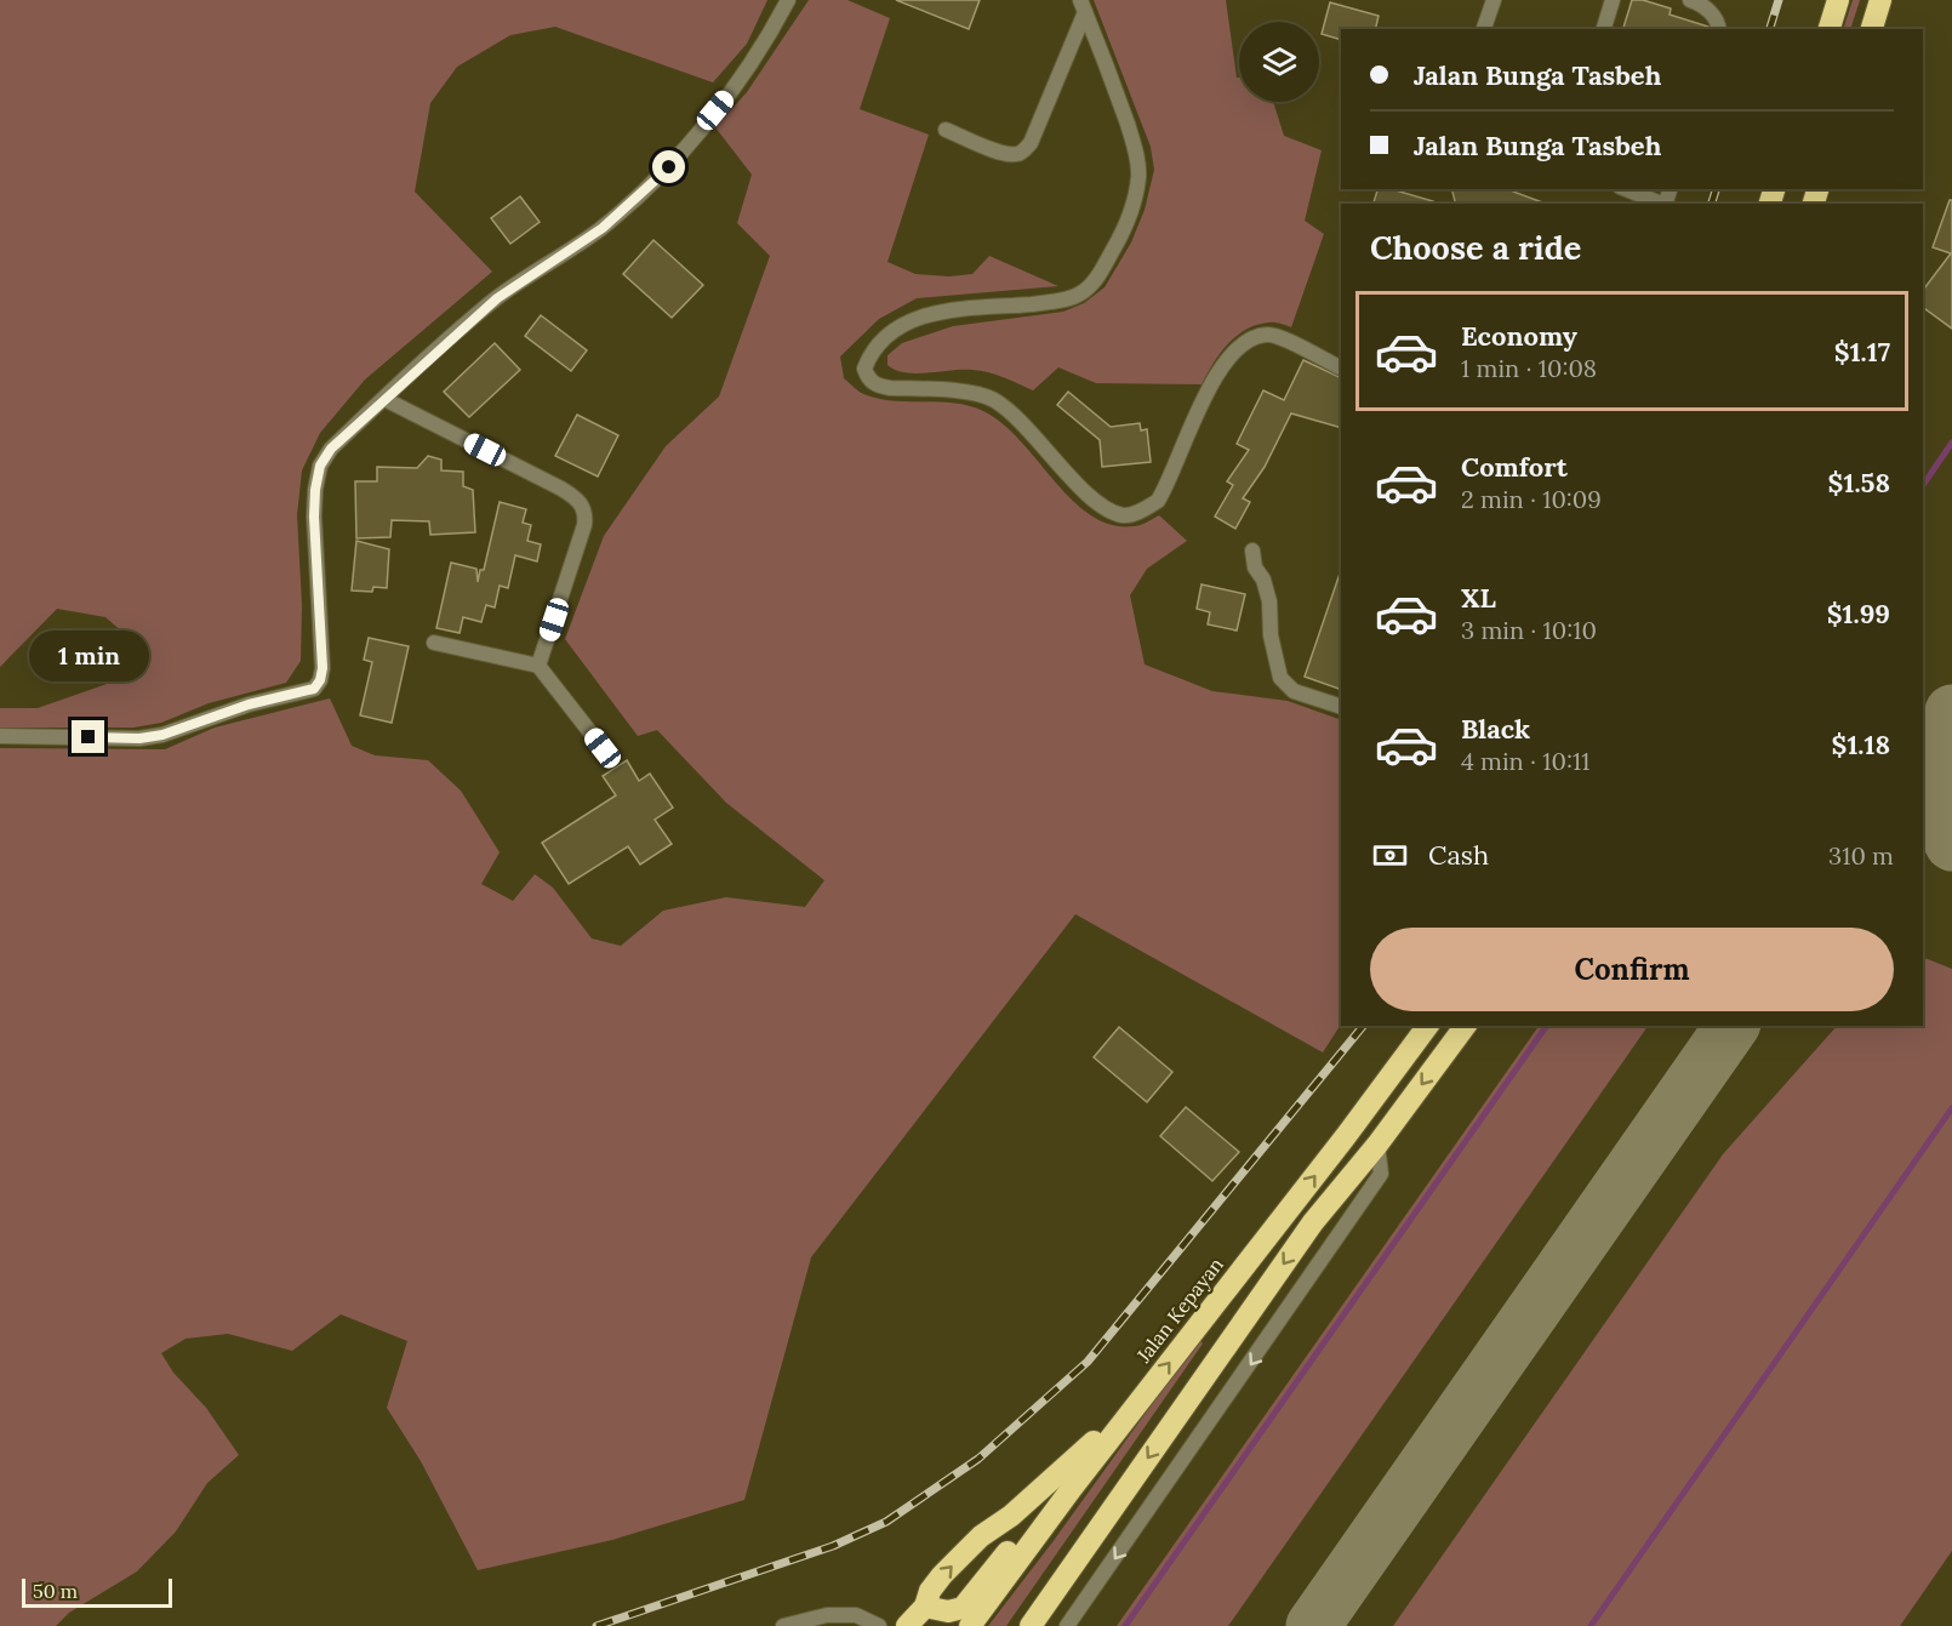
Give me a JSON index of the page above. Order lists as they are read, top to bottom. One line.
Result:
{"streets":{"highway":["Jalan Kepayan"]},"scale_bar":"50 m","page":{"banner":["Jalan Bunga Tasbeh","Jalan Bunga Tasbeh"],"heading":"Choose a ride","list":[{"name":"Economy","note":"1 min · 10:08","value":"$1.17"},{"name":"Comfort","note":"2 min · 10:09","value":"$1.58"},{"name":"XL","note":"3 min · 10:10","value":"$1.99"},{"name":"Black","note":"4 min · 10:11","value":"$1.18"}],"bubble":"1 min","pay":["Cash","310 m"],"buttons":"Confirm","scale":"50 m"}}
